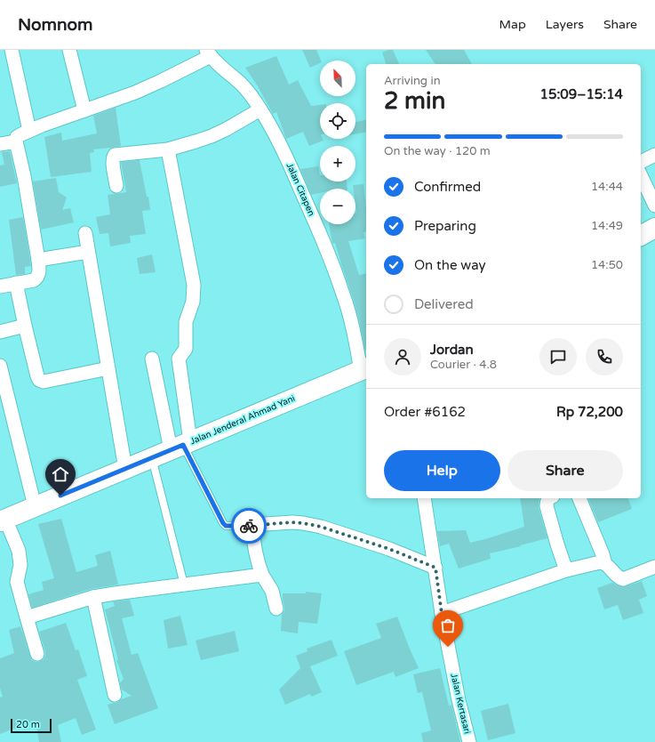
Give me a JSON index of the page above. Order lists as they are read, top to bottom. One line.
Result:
{"streets":{"highway":["Jalan Jenderal Ahmad Yani"],"street":["Jalan Citapen","Jalan Kertasari"]},"crossings":[["Jalan Citapen","Jalan Jenderal Ahmad Yani"]],"scale_bar":"20 m","north":"top left","page":{"header":"Nomnom","nav":["Map","Layers","Share"],"map_buttons":["+","−"],"heading":["2 min","Arriving in","15:09–15:14"],"panel":["Jordan","Courier · 4.8","Order #6162","Rp 72,200"],"bar":"On the way · 120 m","list":[["Confirmed","14:44"],["Preparing","14:49"],["On the way","14:50"],"Delivered"],"buttons":["Help","Share"],"scale":"20 m"}}
